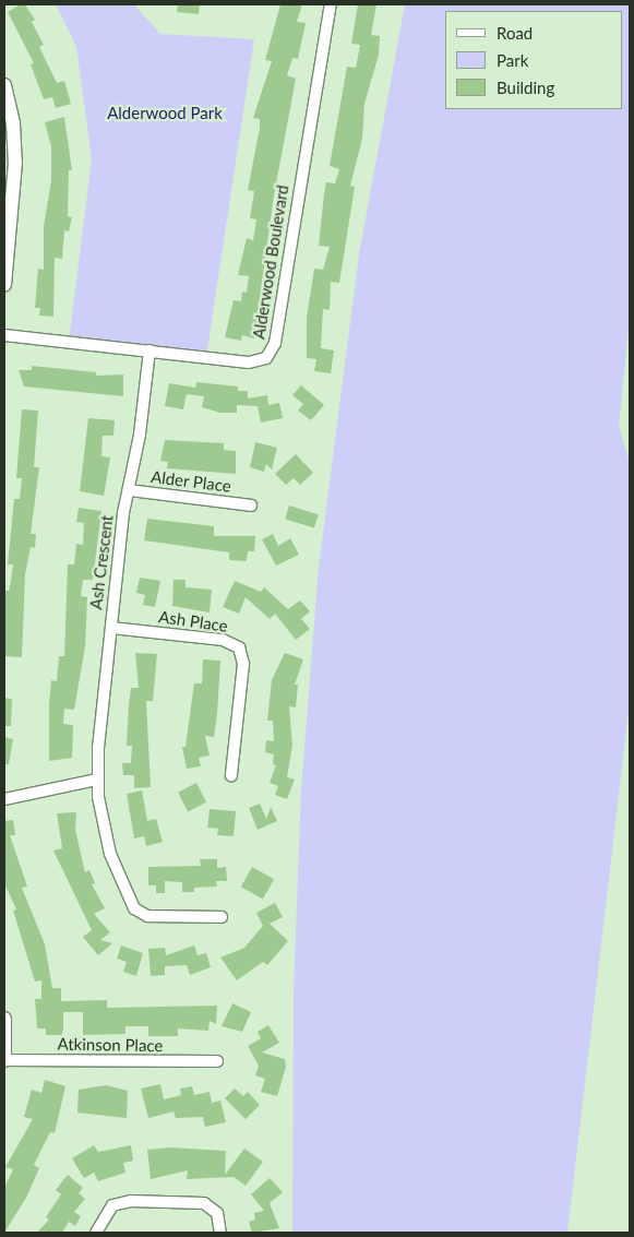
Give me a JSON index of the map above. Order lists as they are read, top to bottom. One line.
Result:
{"streets":{"street":["Alderwood Boulevard","Alder Place","Ash Crescent","Ash Place","Atkinson Place"]},"crossings":[["Alderwood Boulevard","Ash Crescent"],["Alder Place","Ash Crescent"],["Ash Crescent","Ash Place"]],"parks":["Alderwood Park"],"legend":["Road","Park","Building"]}
